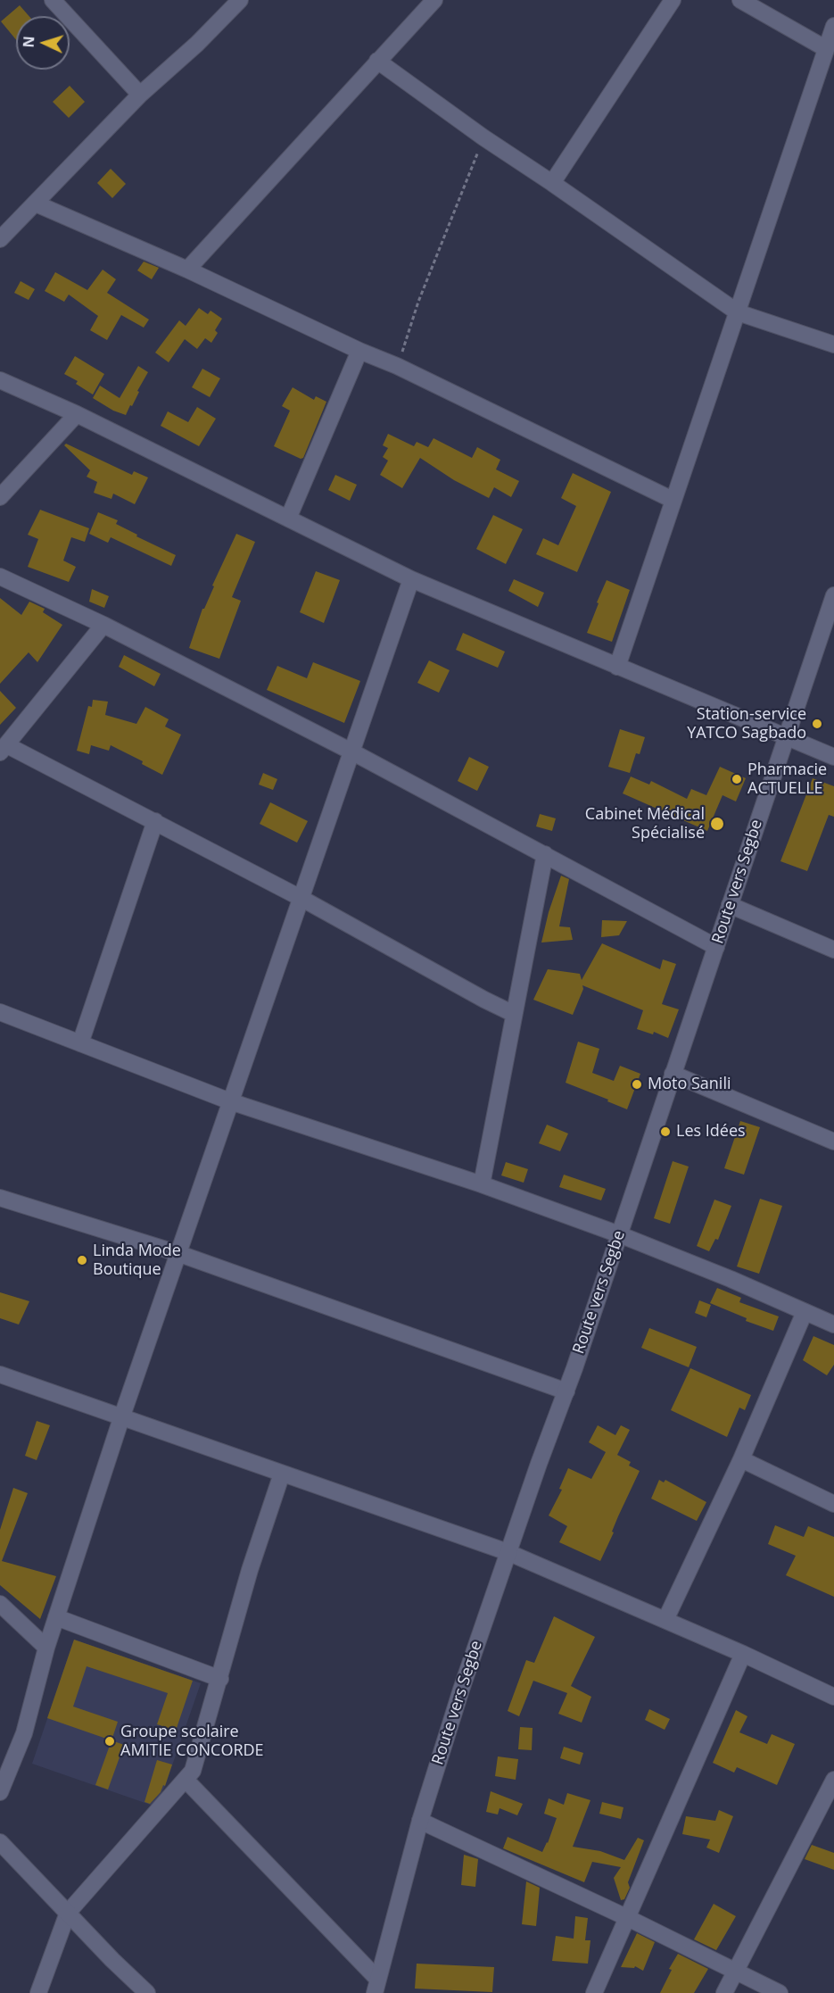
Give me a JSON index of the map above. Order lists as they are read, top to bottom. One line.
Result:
{"streets":{"street":["Route vers Segbe"]},"places":["Station-service YATCO Sagbado","Pharmacie ACTUELLE","Cabinet Médical Spécialisé","Moto Sanili","Les Idées","Linda Mode Boutique","Groupe scolaire AMITIE CONCORDE"],"north":"left"}
